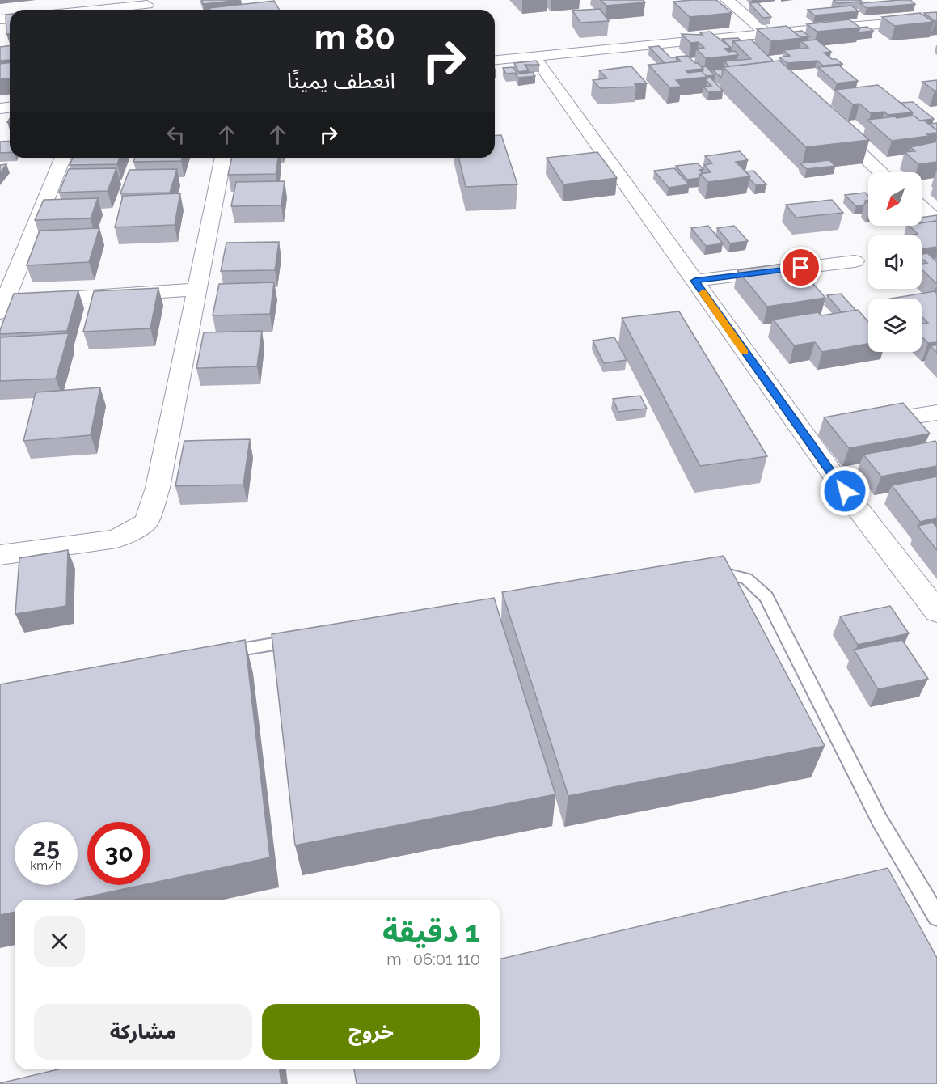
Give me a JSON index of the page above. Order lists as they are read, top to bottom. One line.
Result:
{"north":"bottom left","page":{"turn":["80 m","انعطف يمينًا"],"speed":"25 km/h","limit":"30","heading":["1 دقيقة","110 m · 06:01"],"buttons":["خروج","مشاركة"]}}
